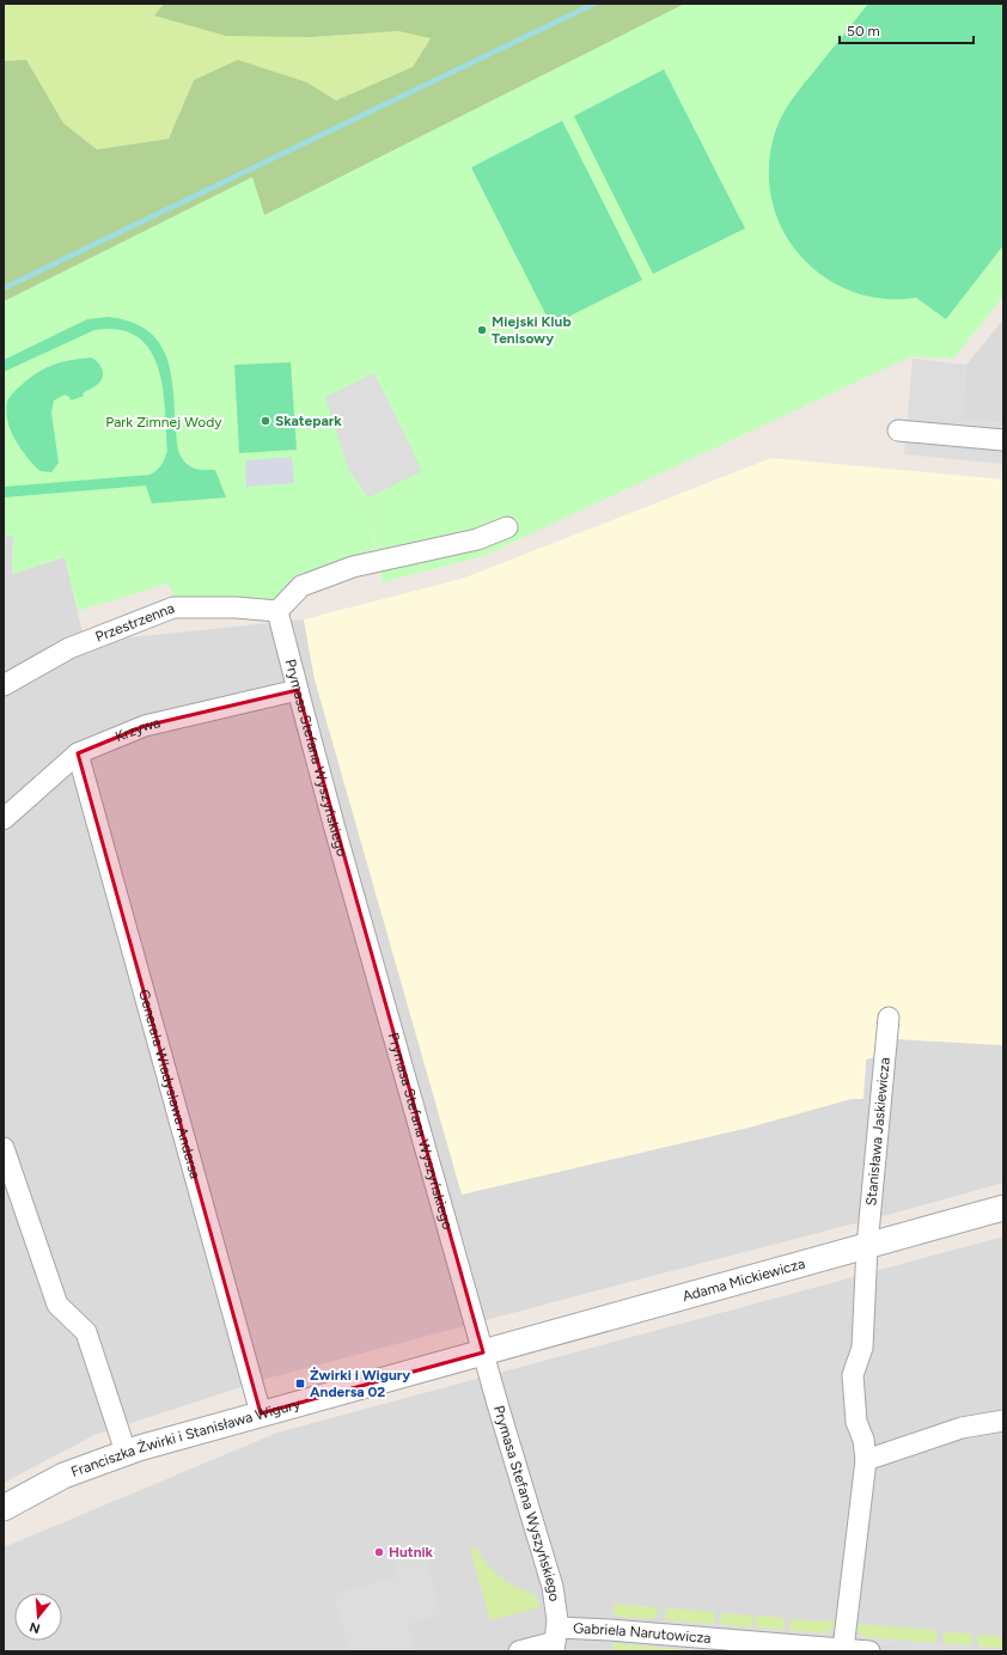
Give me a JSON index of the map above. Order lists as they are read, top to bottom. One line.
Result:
{"streets":{"street":["Przestrzenna","Krzywa","Prymasa Stefana Wyszyńskiego","Generała Władysława Andersa","Stanisława Jaskiewicza","Adama Mickiewicza","Franciszka Żwirki i Stanisława Wigury","Gabriela Narutowicza"]},"crossings":[["Przestrzenna","Prymasa Stefana Wyszyńskiego"],["Krzywa","Prymasa Stefana Wyszyńskiego"],["Krzywa","Generała Władysława Andersa"],["Prymasa Stefana Wyszyńskiego","Adama Mickiewicza"],["Prymasa Stefana Wyszyńskiego","Franciszka Żwirki i Stanisława Wigury"],["Prymasa Stefana Wyszyńskiego","Gabriela Narutowicza"],["Generała Władysława Andersa","Franciszka Żwirki i Stanisława Wigury"],["Stanisława Jaskiewicza","Adama Mickiewicza"],["Stanisława Jaskiewicza","Gabriela Narutowicza"],["Adama Mickiewicza","Franciszka Żwirki i Stanisława Wigury"]],"parks":["Park Zimnej Wody"],"places":{"other":["Miejski Klub Tenisowy","Skatepark","Hutnik"],"transit":["Żwirki i Wigury Andersa 02"]},"scale_bar":"50 m","north":"bottom"}
